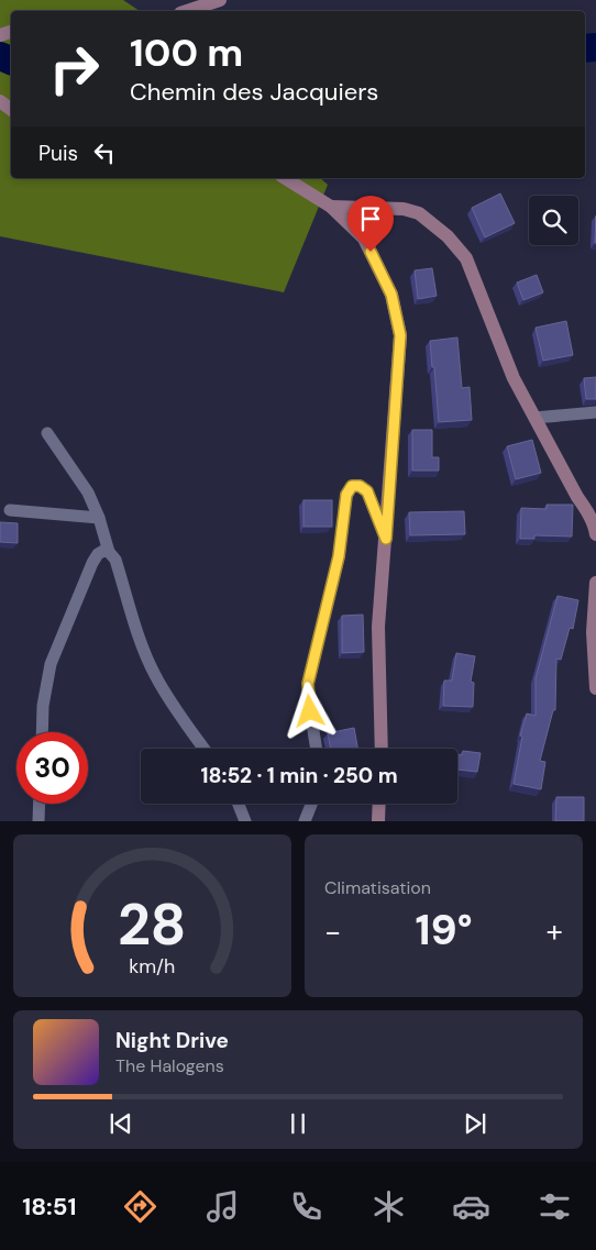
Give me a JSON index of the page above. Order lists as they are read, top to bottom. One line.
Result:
{"page":{"turn":["100 m","Chemin des Jacquiers"],"then":"Puis","limit":"30","trip":"18:52 · 1 min · 250 m","tile":"Climatisation","heat":["−","19°","+"],"song":["Night Drive","The Halogens"],"tabs":"18:51","gauge":["28","km/h"]}}
